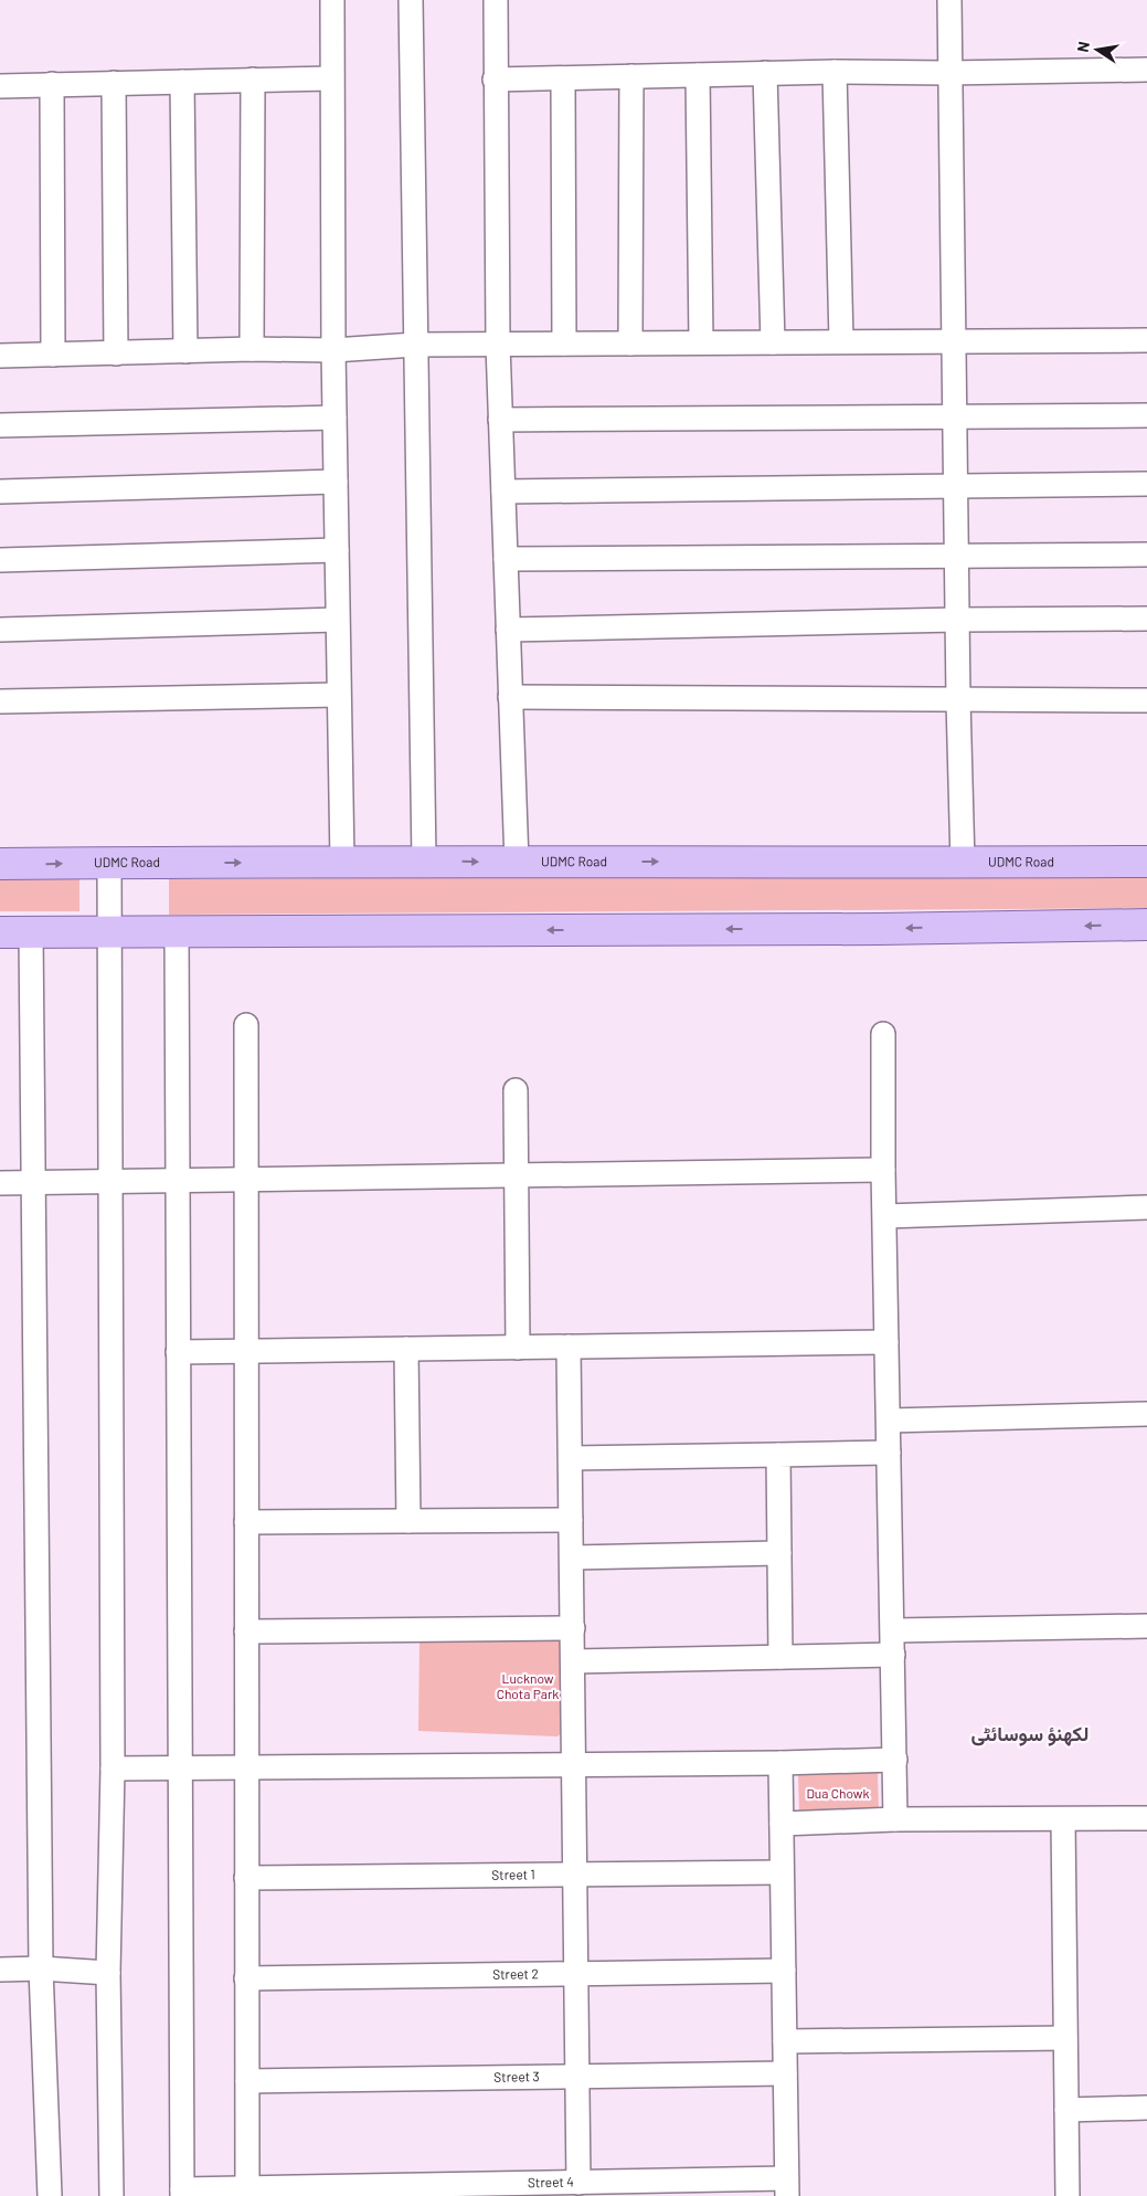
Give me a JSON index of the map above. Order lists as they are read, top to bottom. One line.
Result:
{"streets":{"main road":["UDMC Road"],"street":["Street 1","Street 2","Street 3","Street 4"]},"districts":["لکھنؤ سوسائٹی"],"parks":["Lucknow Chota Park","Dua Chowk"],"north":"left"}
